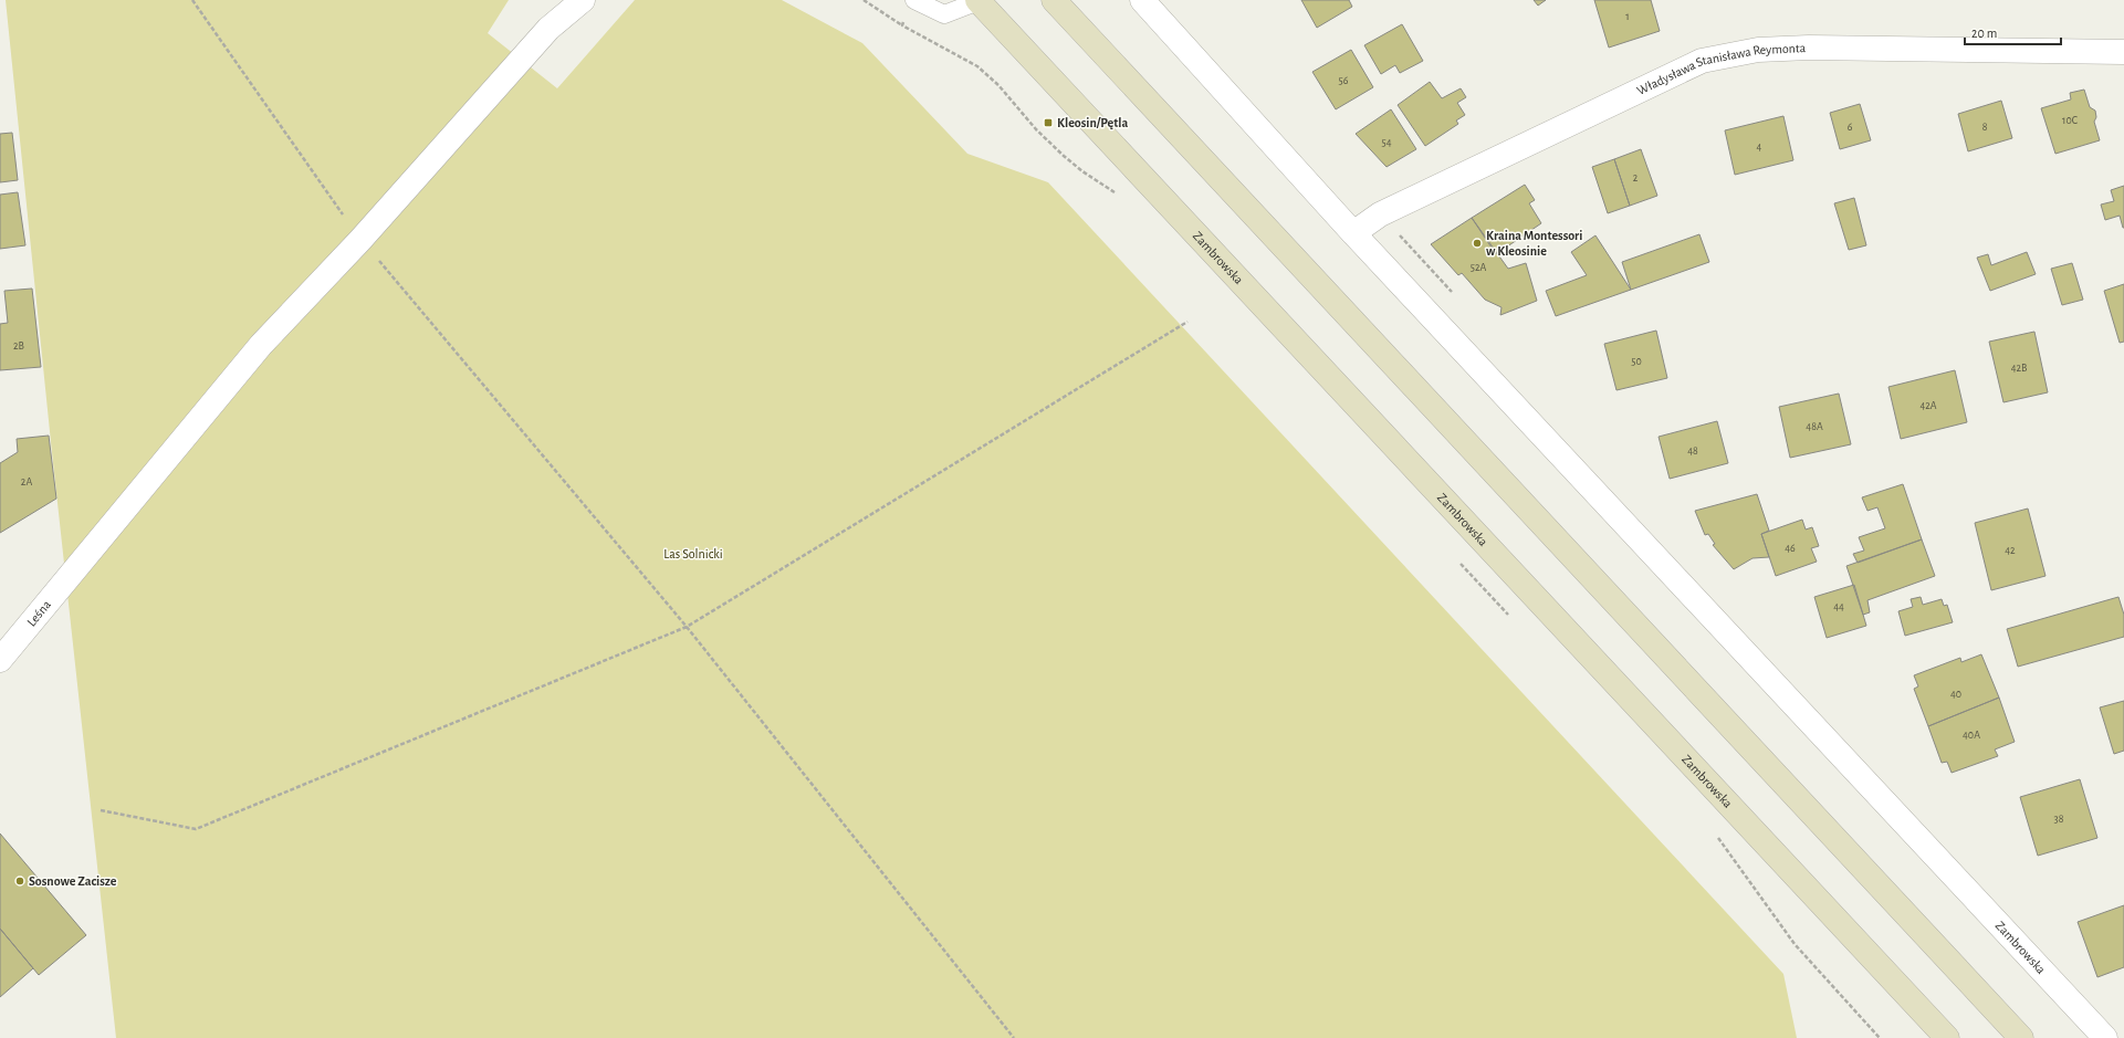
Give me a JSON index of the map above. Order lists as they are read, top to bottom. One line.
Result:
{"streets":{"main road":["Zambrowska"],"street":["Władysława Stanisława Reymonta","Leśna"]},"crossings":[["Władysława Stanisława Reymonta","Zambrowska"]],"parks":["Las Solnicki"],"places":{"transit":["Kleosin/Pętla"],"other":["Kraina Montessori w Kleosinie","Sosnowe Zacisze"]},"house_numbers":["1","56","10C","6","8","54","4","2","52A","2B","50","42B","42A","48A","48","2A","46","42","44","40","40A","38"],"scale_bar":"20 m"}
